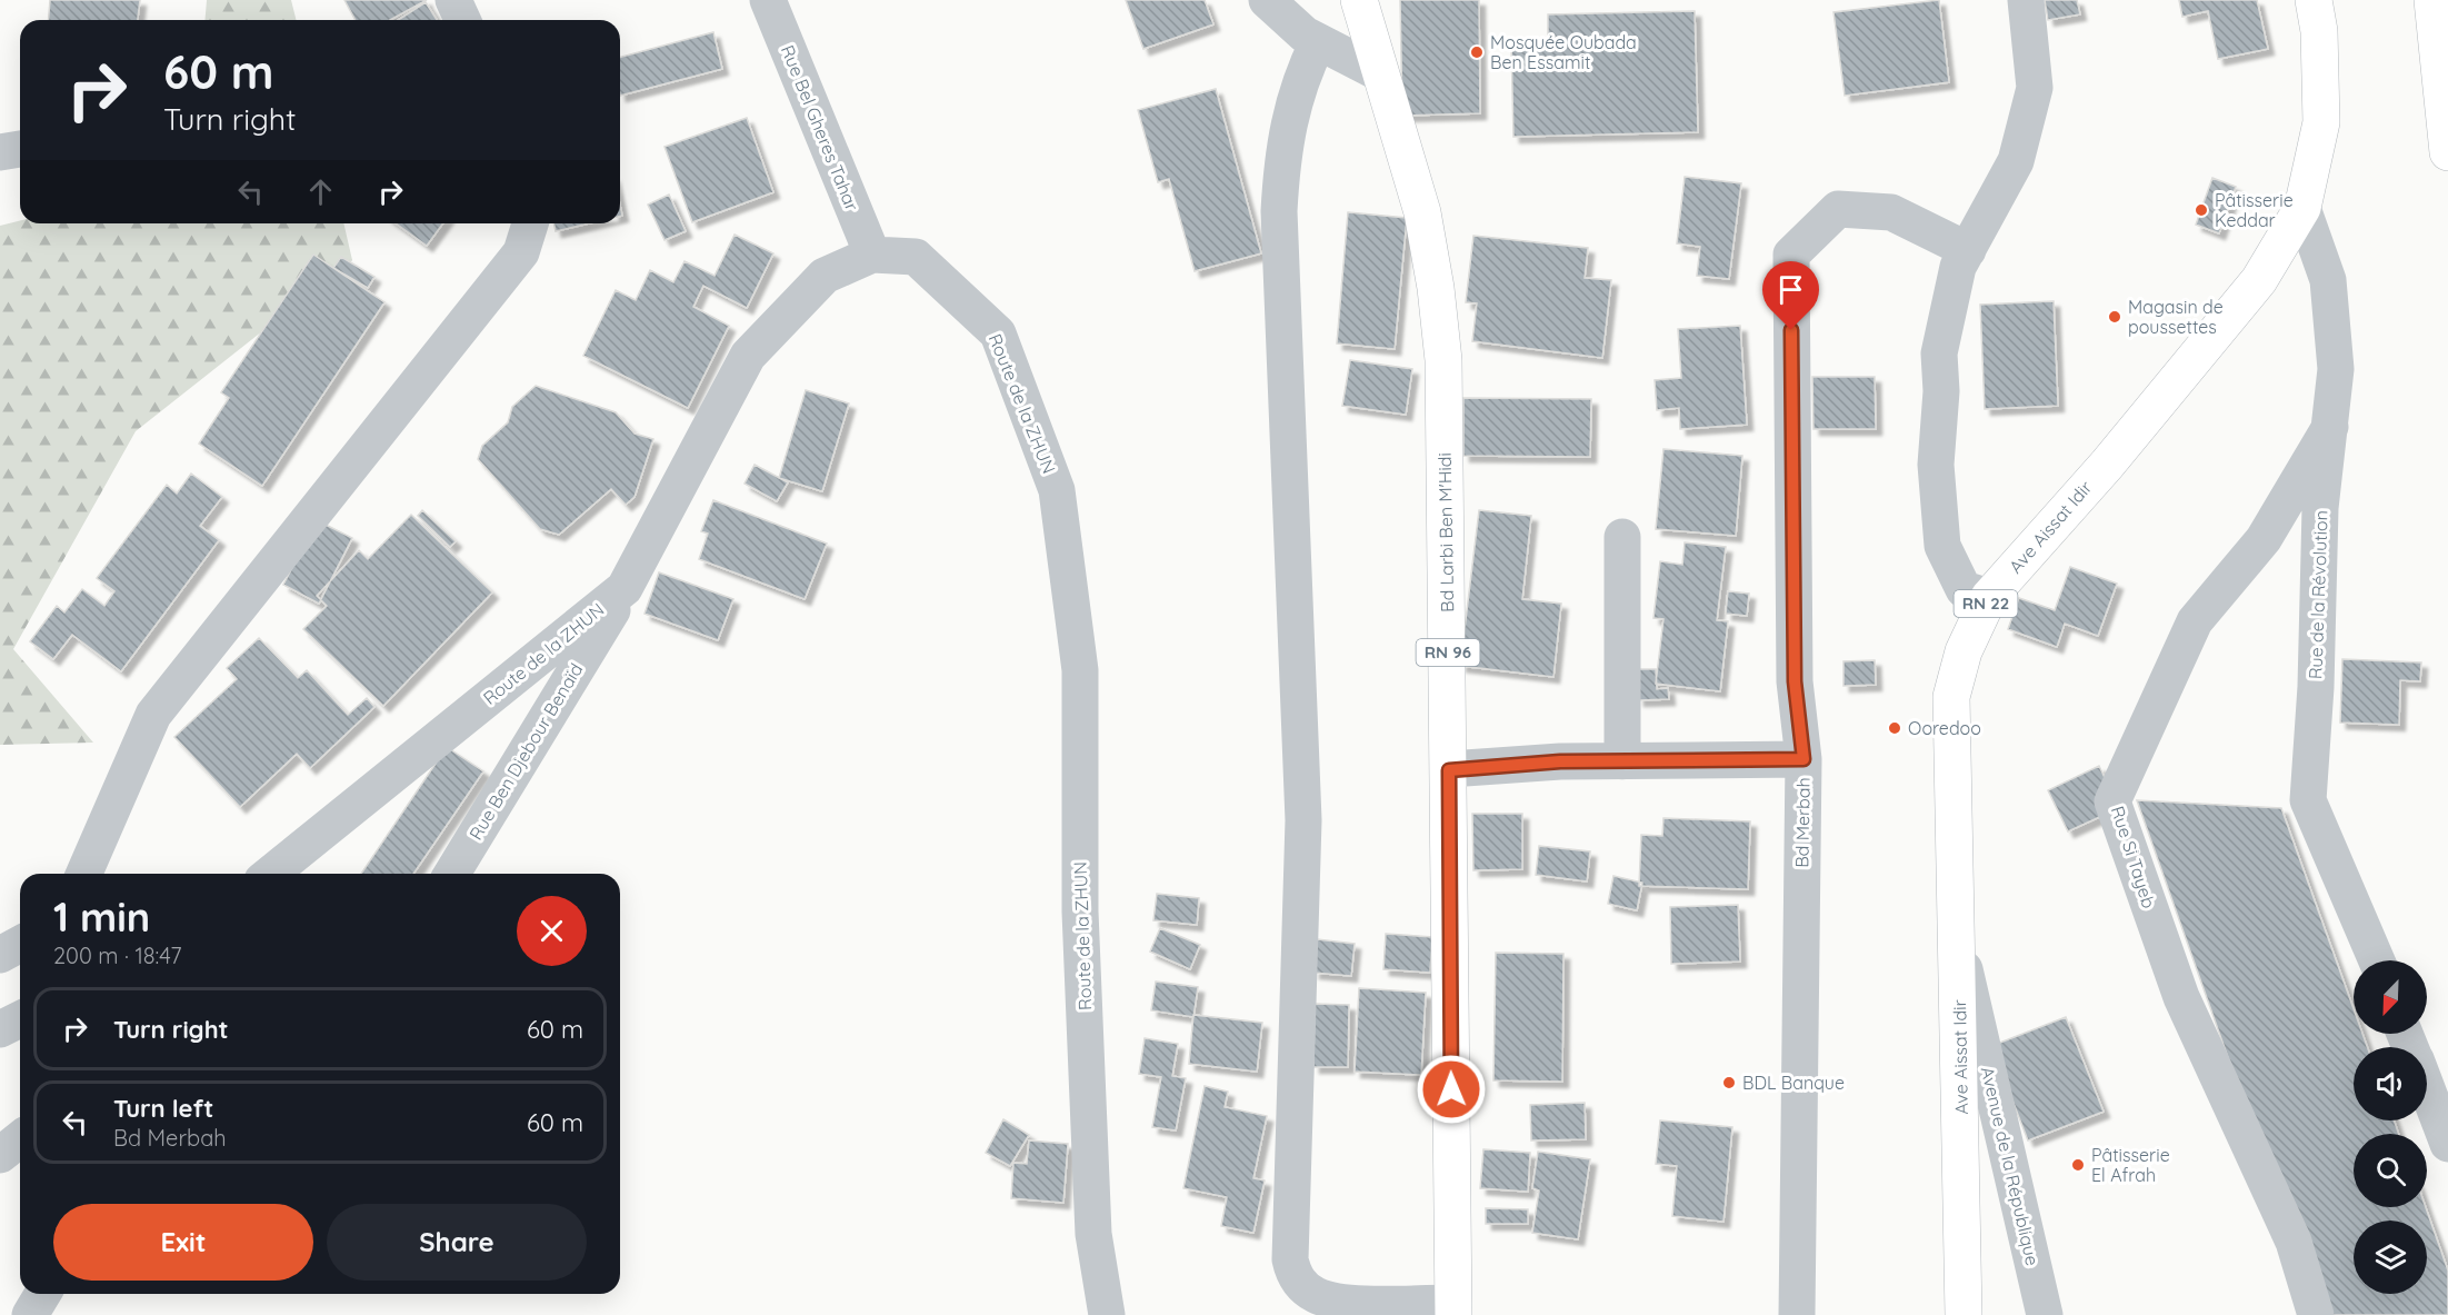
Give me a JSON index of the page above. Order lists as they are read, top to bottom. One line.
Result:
{"streets":{"main road":["Ave Aissat Idir","Bd Larbi Ben M'Hidi","RN 22","RN 96"],"street":["Rue Bel Gheres Tahar","Route de la ZHUN","Rue de la Révolution","Rue Ben Djebour Benaïd","Bd Merbah","Rue Si Tayeb","Avenue de la République"]},"crossings":[["Rue Bel Gheres Tahar","Route de la ZHUN"],["Route de la ZHUN","Rue Ben Djebour Benaïd"],["Ave Aissat Idir","Rue de la Révolution"],["Ave Aissat Idir","Avenue de la République"],["Rue de la Révolution","Rue Si Tayeb"]],"places":["Mosquée Oubada Ben Essamit","Pâtisserie Keddar","Magasin de poussettes","Ooredoo","BDL Banque","Pâtisserie El Afrah"],"north":"bottom left","page":{"turn":["60 m","Turn right"],"heading":["1 min","200 m · 18:47"],"list":[{"name":"Turn right","value":"60 m"},{"name":"Turn left","note":"Bd Merbah","value":"60 m"}],"buttons":["Exit","Share"]}}
